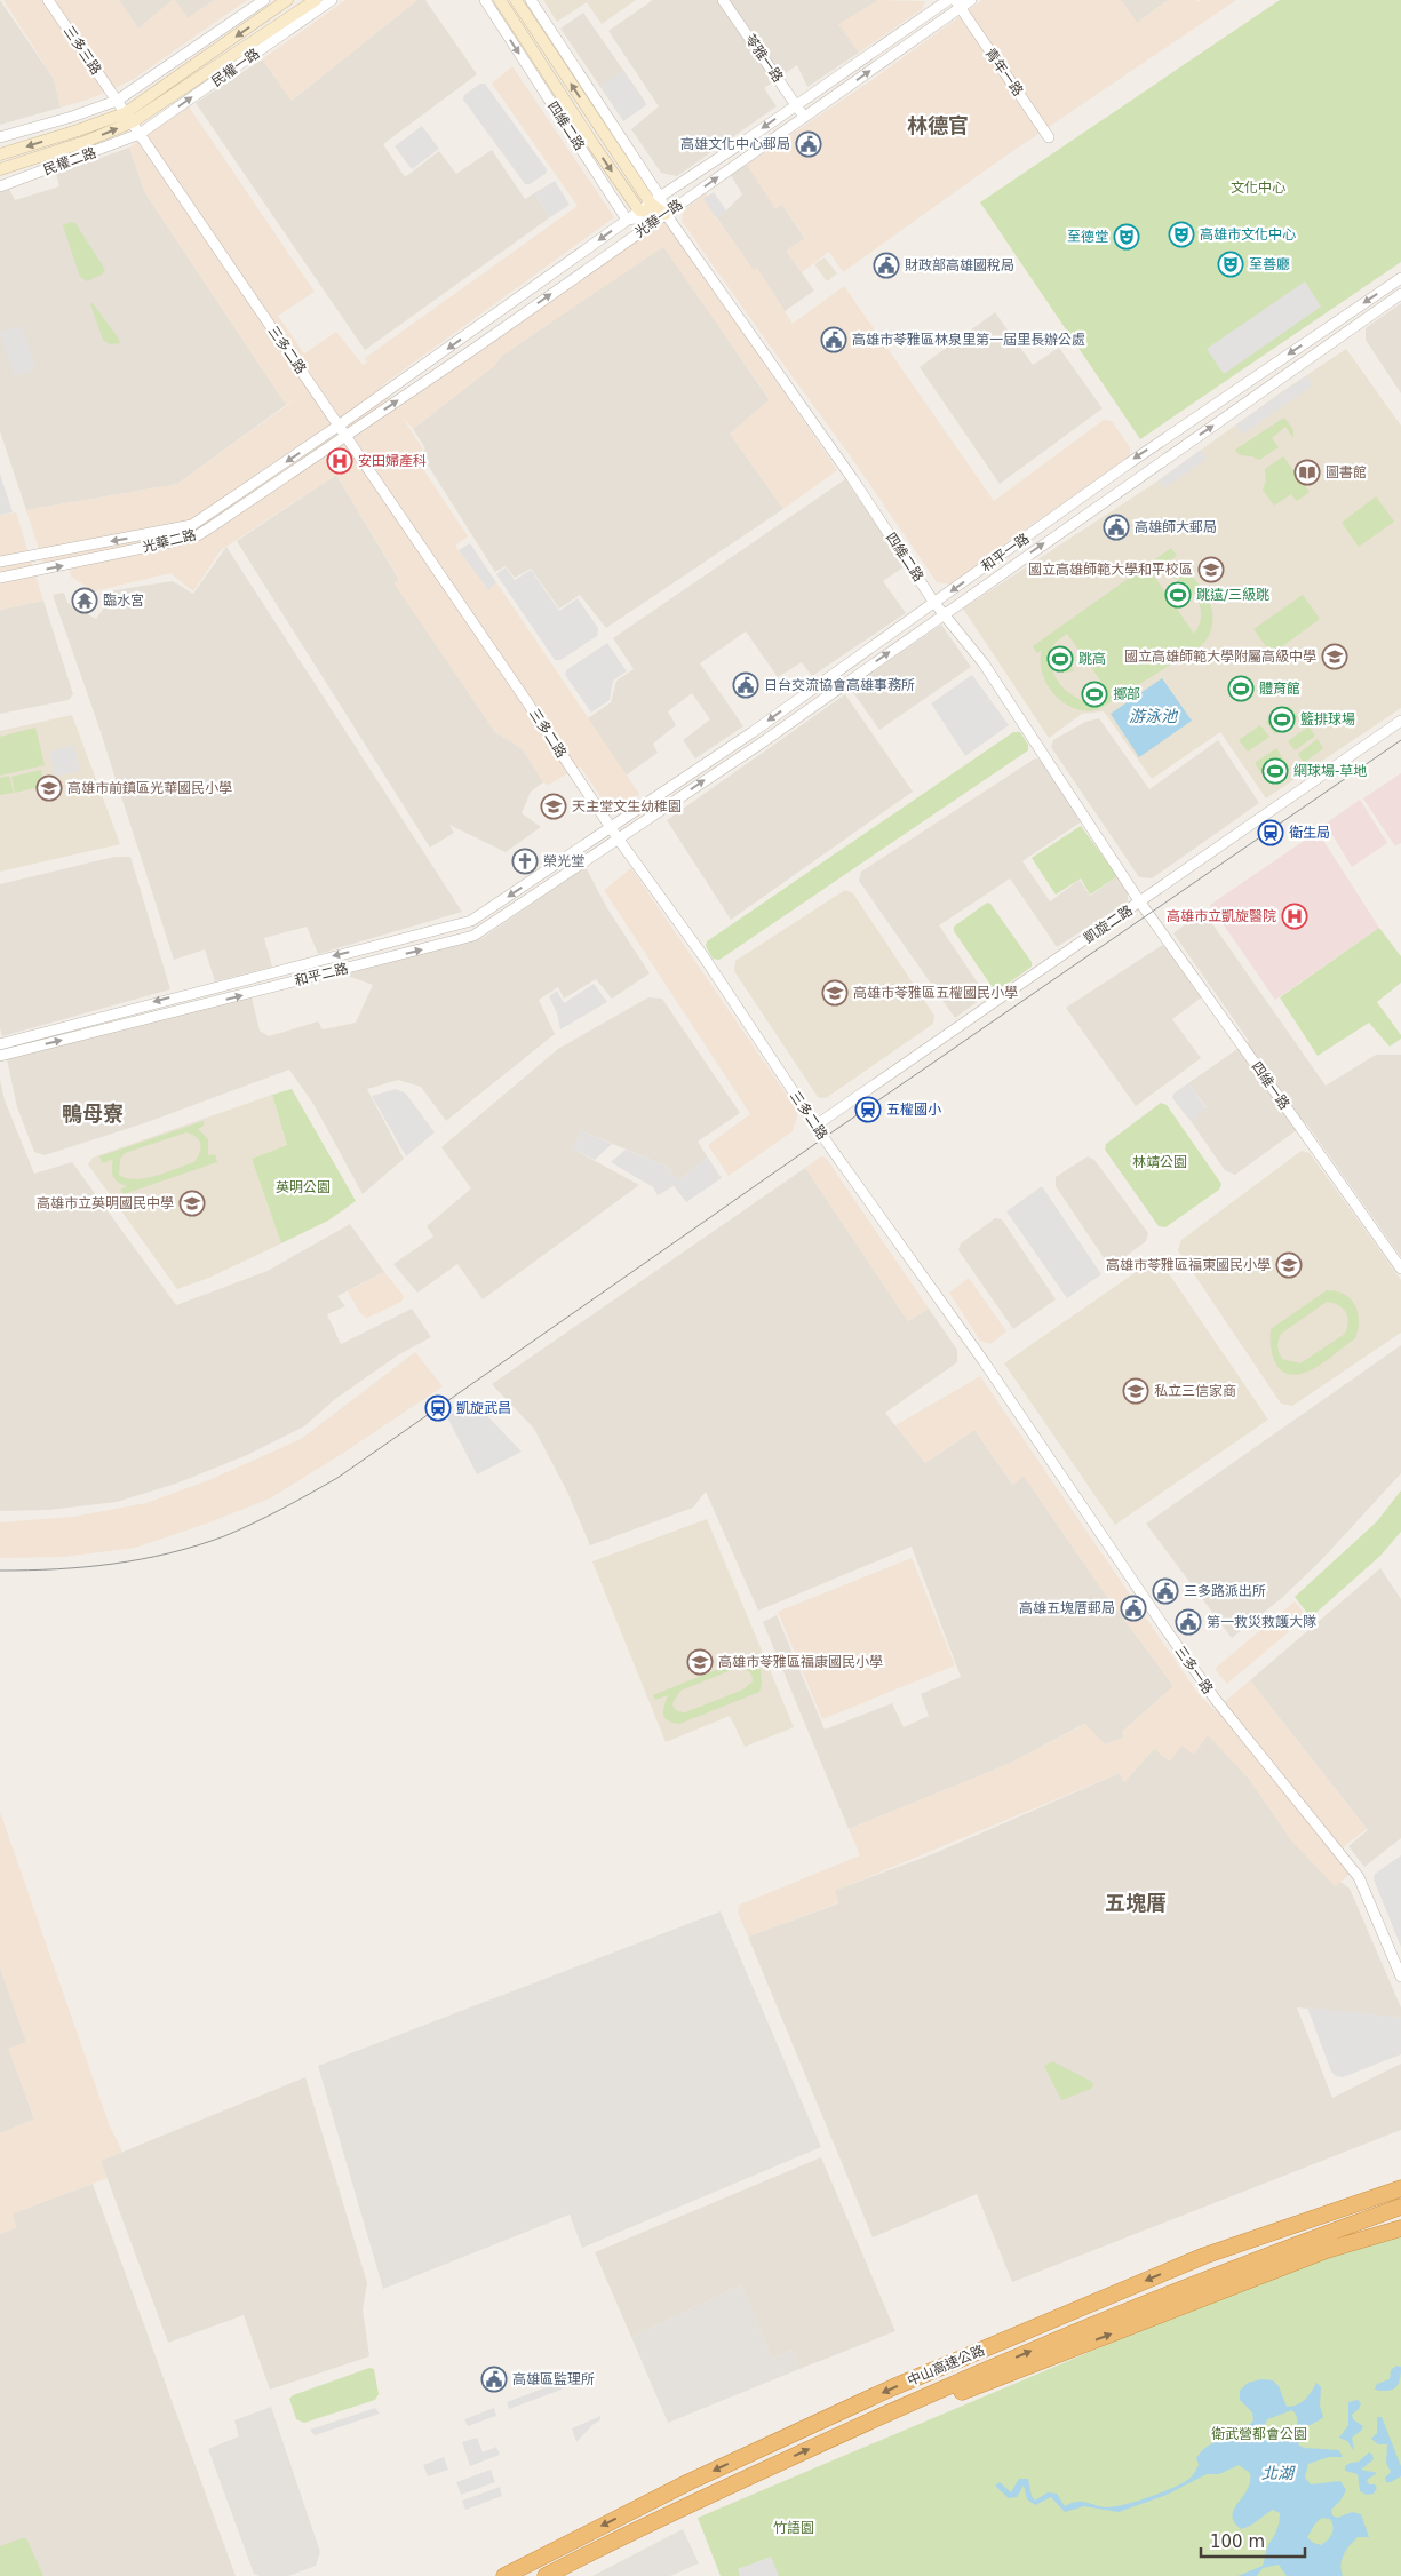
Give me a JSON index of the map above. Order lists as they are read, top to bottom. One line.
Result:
{"streets":{"highway":["中山高速公路"],"main road":["民權一路","四維二路","民權二路"],"street":["三多三路","苓雅一路","青年一路","光華一路","三多二路","光華二路","和平一路","凱旋二路","和平二路","四維一路","三多一路"]},"crossings":[["三多三路","三多二路"],["苓雅一路","光華一路"],["民權一路","民權二路"],["民權一路","三多二路"],["青年一路","光華一路"],["四維二路","光華一路"],["四維二路","和平一路"],["四維二路","凱旋二路"],["四維二路","四維一路"],["民權二路","三多二路"],["光華一路","三多二路"],["光華一路","光華二路"],["三多二路","光華二路"],["三多二路","和平一路"],["三多二路","凱旋二路"],["三多二路","和平二路"],["三多二路","三多一路"],["和平一路","和平二路"],["凱旋二路","四維一路"]],"districts":["林德官","鴨母寮","五塊厝"],"water":["游泳池","北湖"],"parks":["文化中心","林靖公園","英明公園","衛武營都會公園","竹語園"],"places":{"public building":["高雄文化中心郵局","財政部高雄國稅局","高雄市苓雅區林泉里第一屆里長辦公處","高雄師大郵局","日台交流協會高雄事務所","三多路派出所","高雄五塊厝郵局","第一救災救護大隊","高雄區監理所"],"theatre":["高雄市文化中心","至德堂","至善廳"],"hospital":["安田婦產科","高雄市立凱旋醫院"],"library":["圖書館"],"school or university":["國立高雄師範大學和平校區","國立高雄師範大學附屬高級中學","高雄市前鎮區光華國民小學","天主堂文生幼稚園","高雄市苓雅區五權國民小學","高雄市立英明國民中學","高雄市苓雅區福東國民小學","私立三信家商","高雄市苓雅區福康國民小學"],"sports":["跳遠/三級跳","跳高","體育館","擲部","籃排球場","網球場-草地"],"temple":["臨水宮"],"station":["衛生局","五權國小","凱旋武昌"],"church":["榮光堂"]},"scale_bar":"100 m"}
